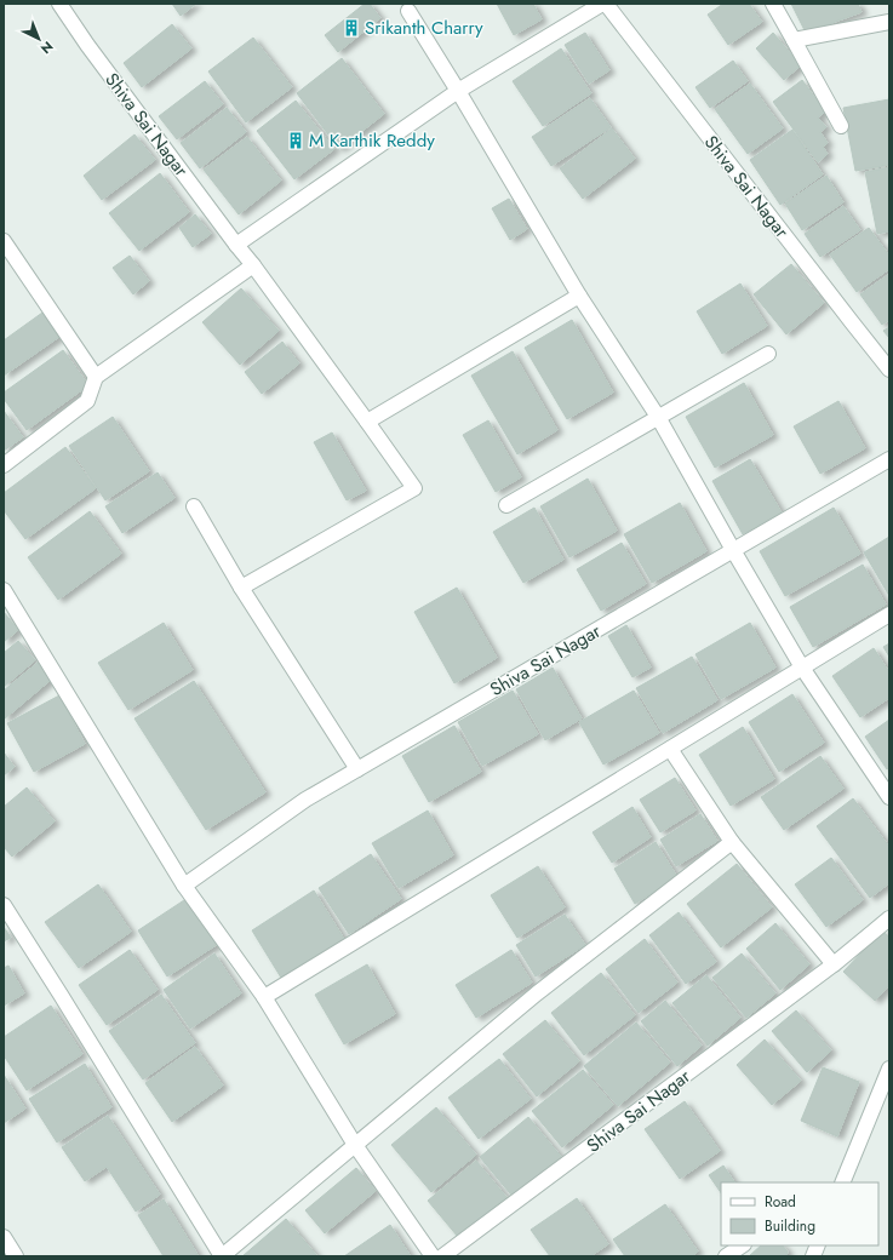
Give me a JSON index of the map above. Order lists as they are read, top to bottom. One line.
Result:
{"streets":{"street":["Shiva Sai Nagar"]},"places":{"building":["Srikanth Charry","M Karthik Reddy"]},"legend":["Road","Building"],"north":"bottom right"}
